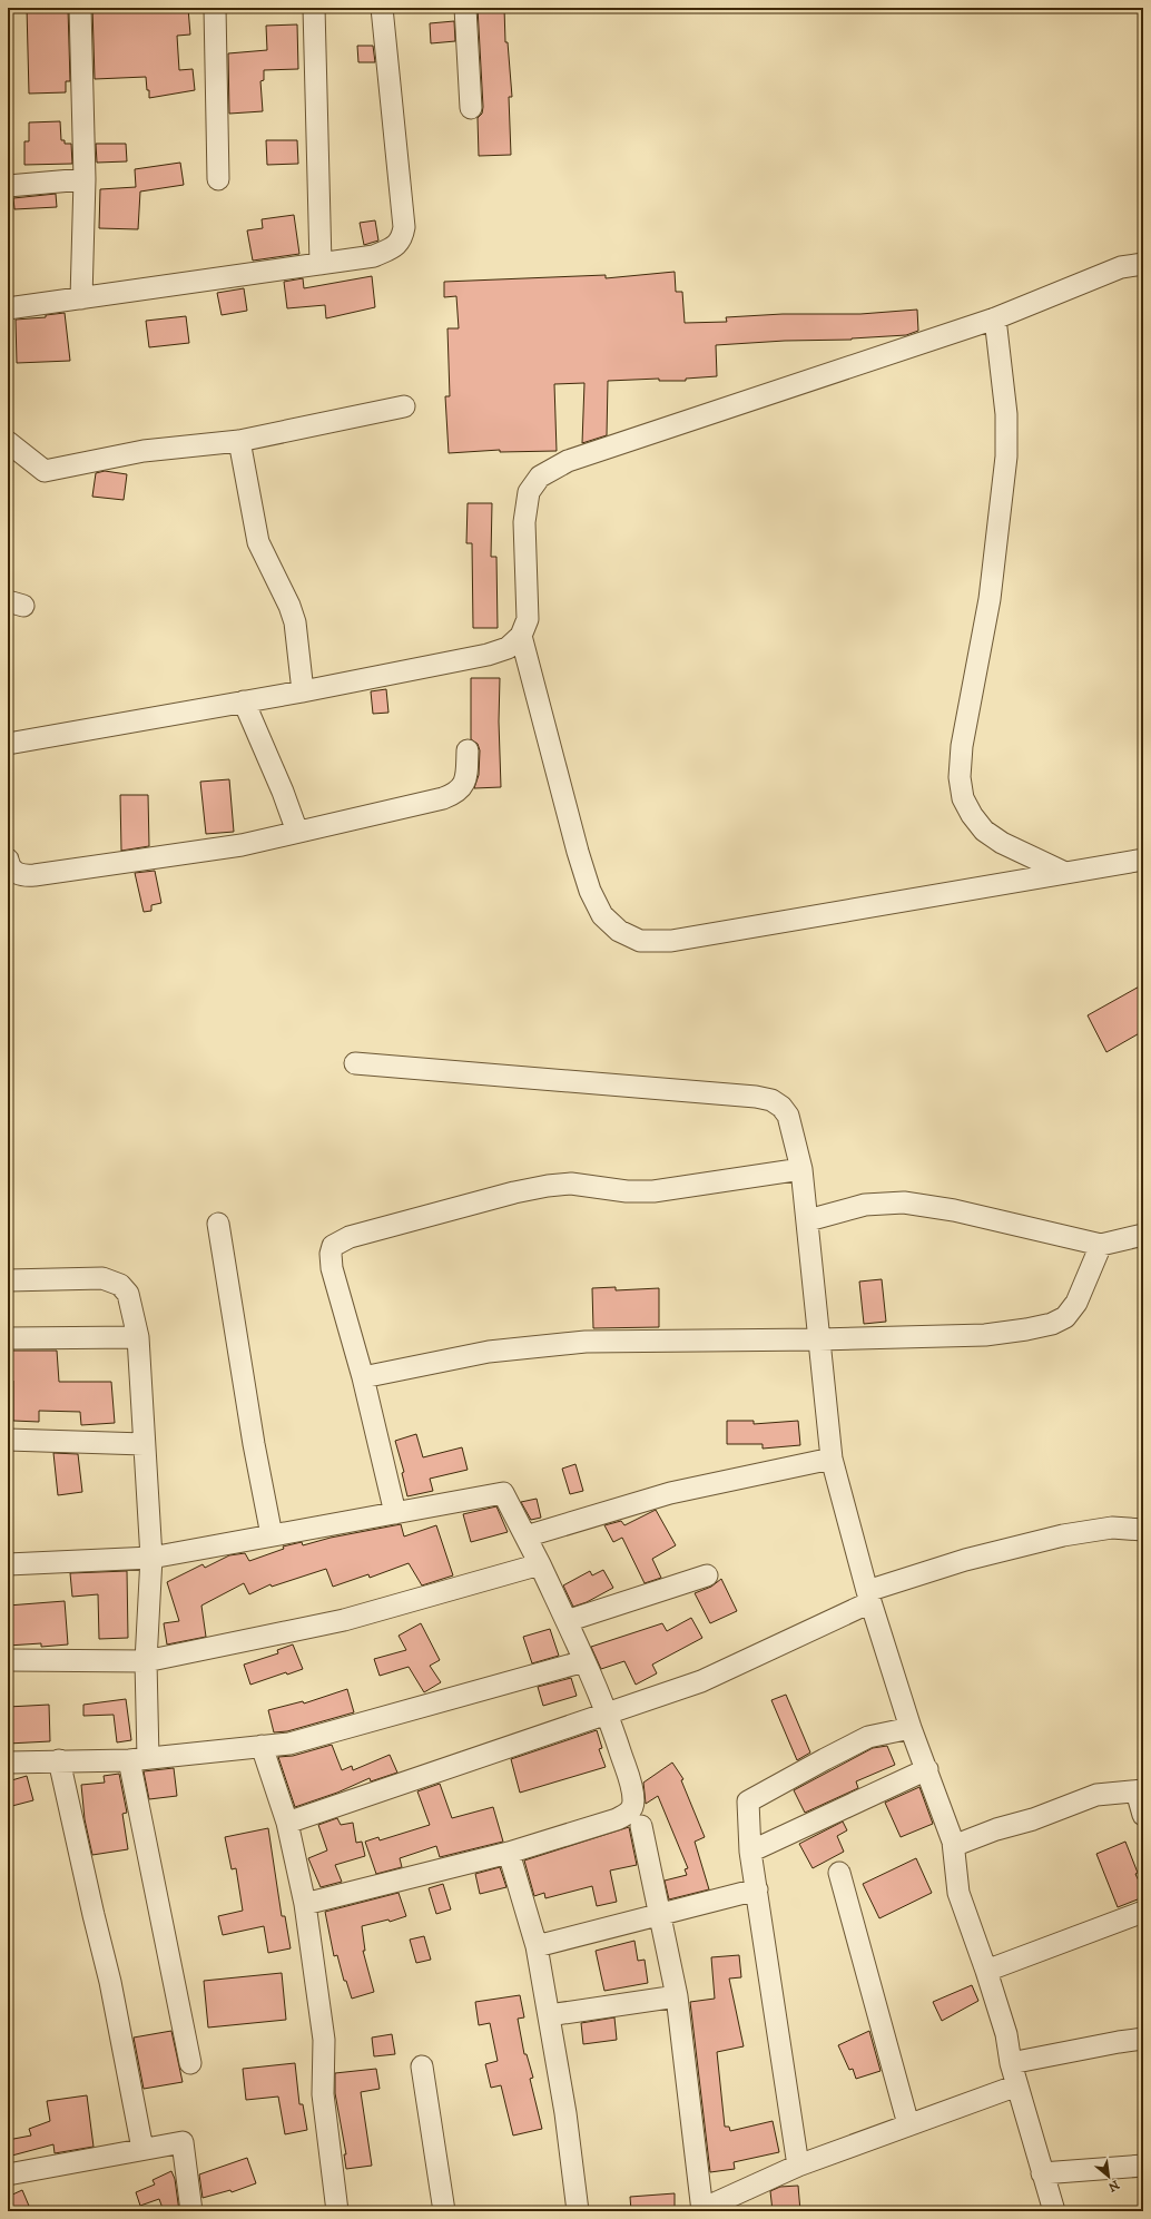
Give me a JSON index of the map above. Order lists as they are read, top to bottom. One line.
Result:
{"north":"bottom right"}
